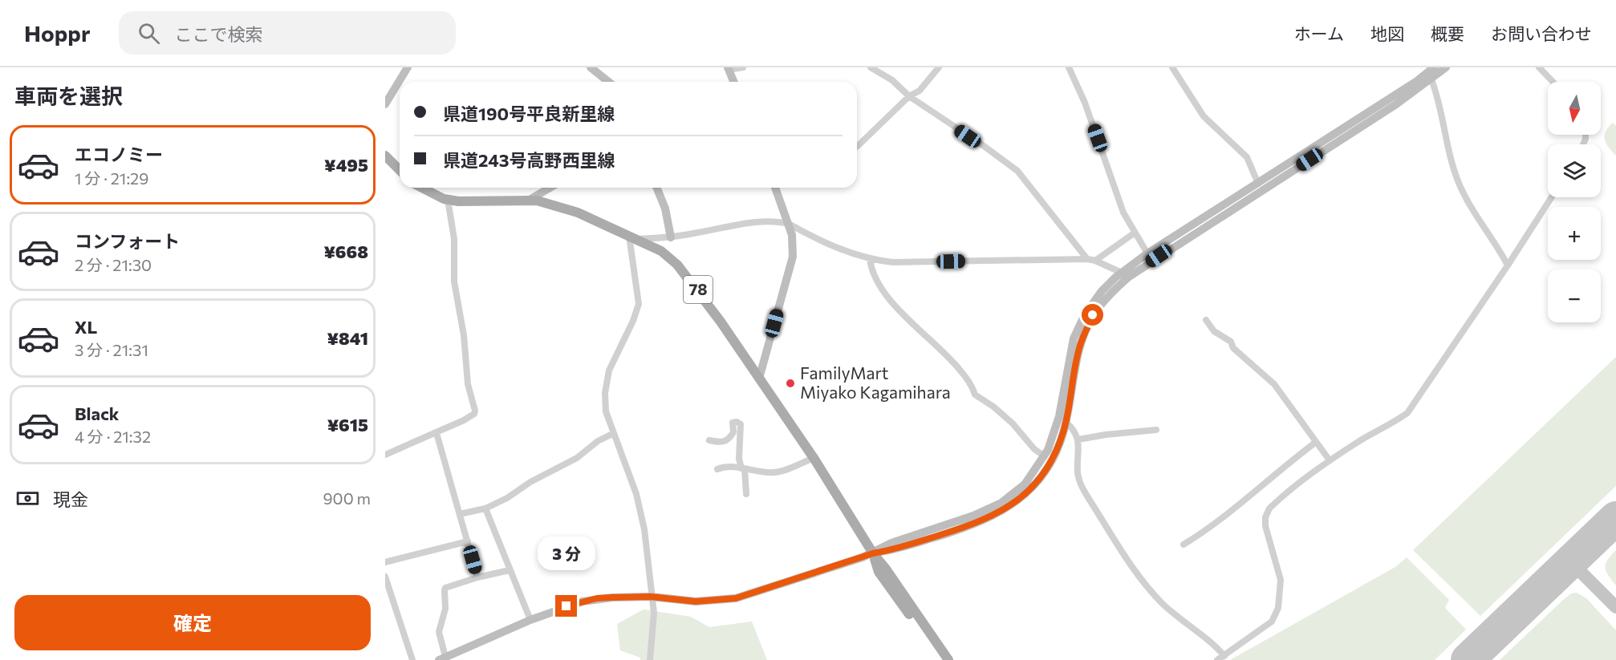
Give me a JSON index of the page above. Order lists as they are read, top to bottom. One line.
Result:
{"streets":{"main road":["78"]},"places":["FamilyMart Miyako Kagamihara"],"north":"bottom","page":{"header":"Hoppr","search":"ここで検索","nav":["ホーム","地図","概要","お問い合わせ"],"heading":"車両を選択","map_buttons":["+","−"],"banner":["県道190号平良新里線","県道243号高野西里線"],"list":[{"name":"エコノミー","note":"1 分 · 21:29","value":"¥495"},{"name":"コンフォート","note":"2 分 · 21:30","value":"¥668"},{"name":"XL","note":"3 分 · 21:31","value":"¥841"},{"name":"Black","note":"4 分 · 21:32","value":"¥615"}],"pay":["現金","900 m"],"bubble":"3 分","buttons":"確定"}}
